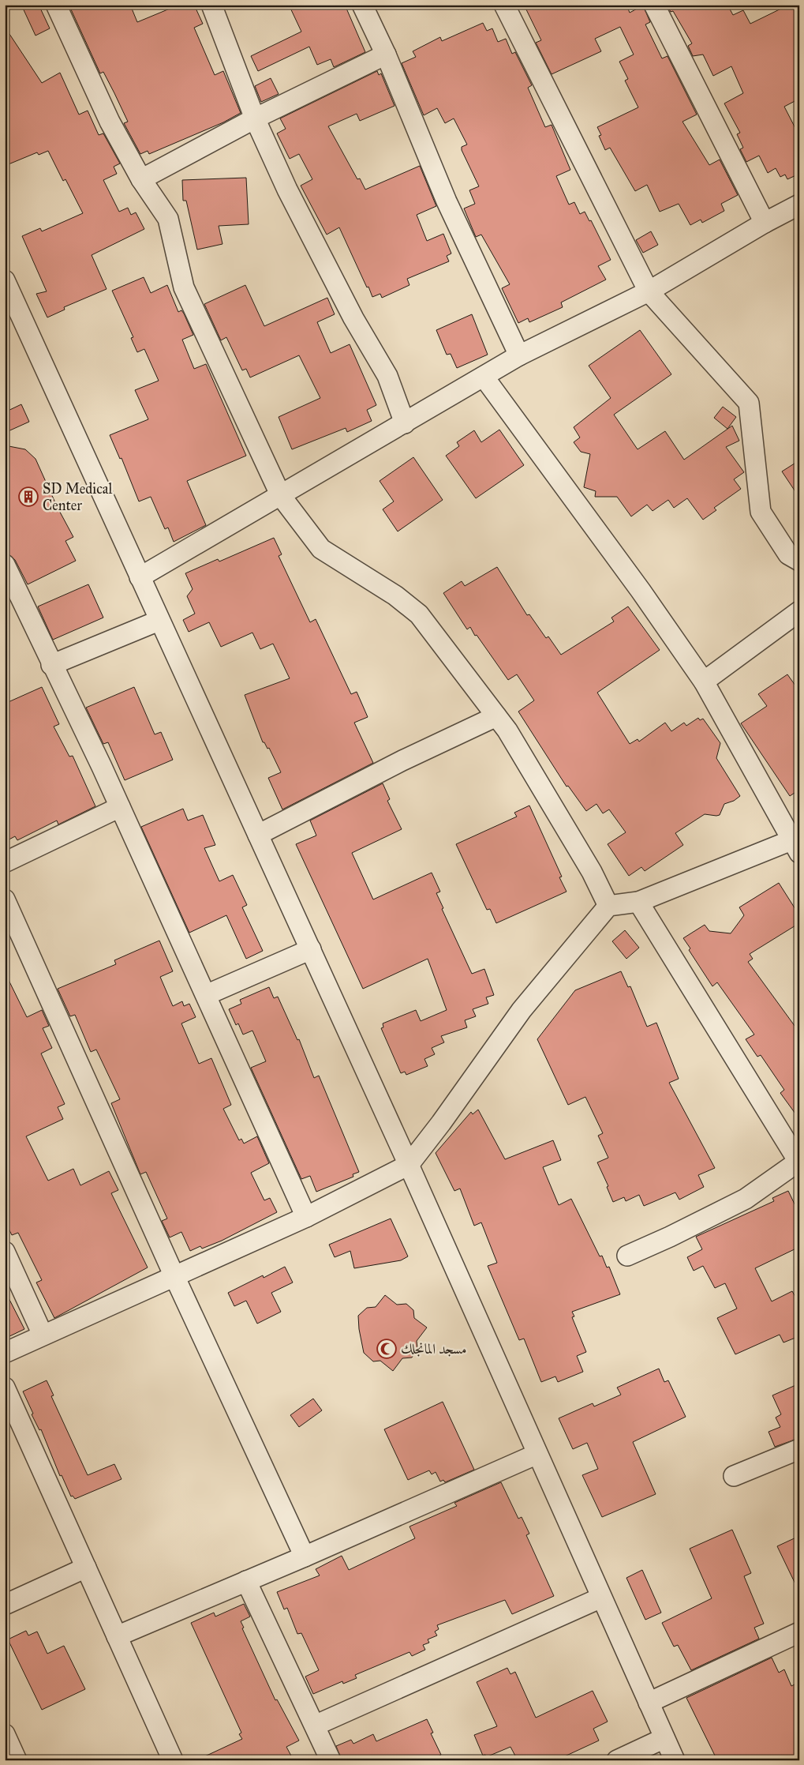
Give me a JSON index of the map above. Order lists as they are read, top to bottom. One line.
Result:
{"places":{"building":["SD Medical Center"],"mosque":["مسجد المانجلك"]}}
